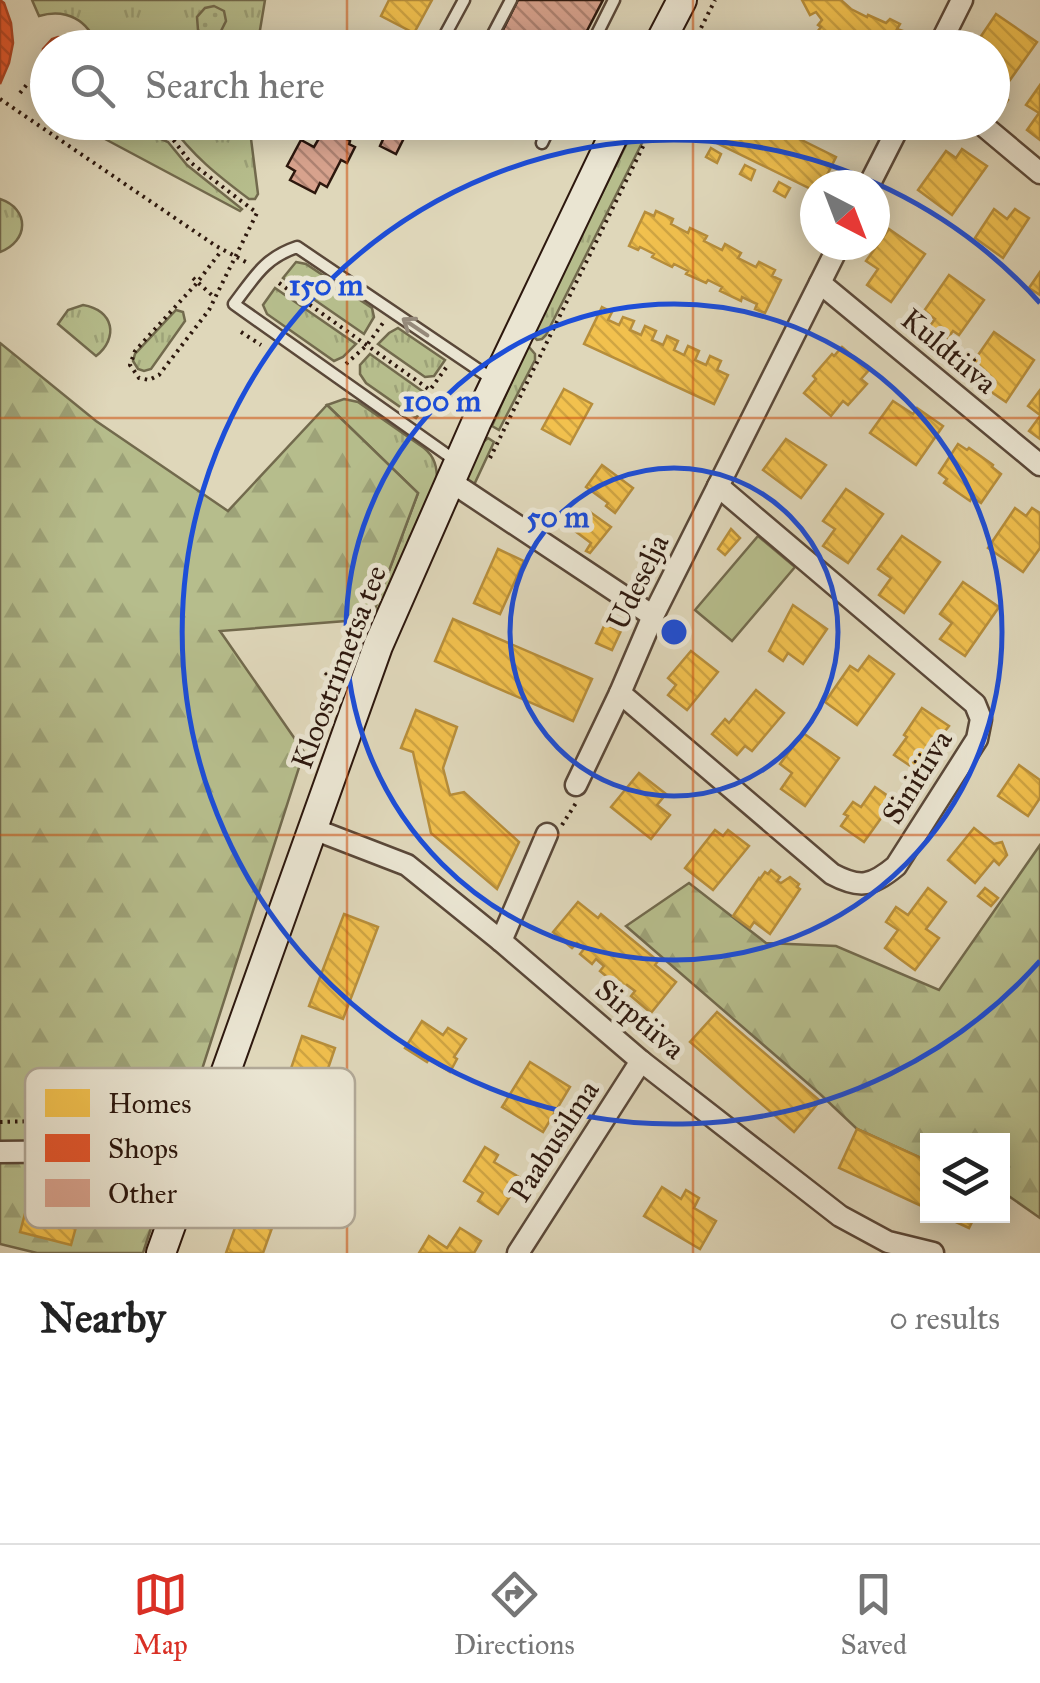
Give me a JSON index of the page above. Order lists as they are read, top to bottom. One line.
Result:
{"streets":{"main road":["Kloostrimetsa tee"],"street":["Kuldtiiva","Udeselja","Sinitiiva","Sirptiiva","Paabusilma"]},"crossings":[["Kuldtiiva","Udeselja"],["Udeselja","Sinitiiva"],["Kloostrimetsa tee","Sirptiiva"],["Sirptiiva","Paabusilma"]],"legend":["Homes","Shops","Other"],"north":"bottom right","page":{"search":"Search here","heading":["Nearby","0 results"],"nav":["Map","Directions","Saved"]},"rings":["150 m","100 m","50 m"]}
